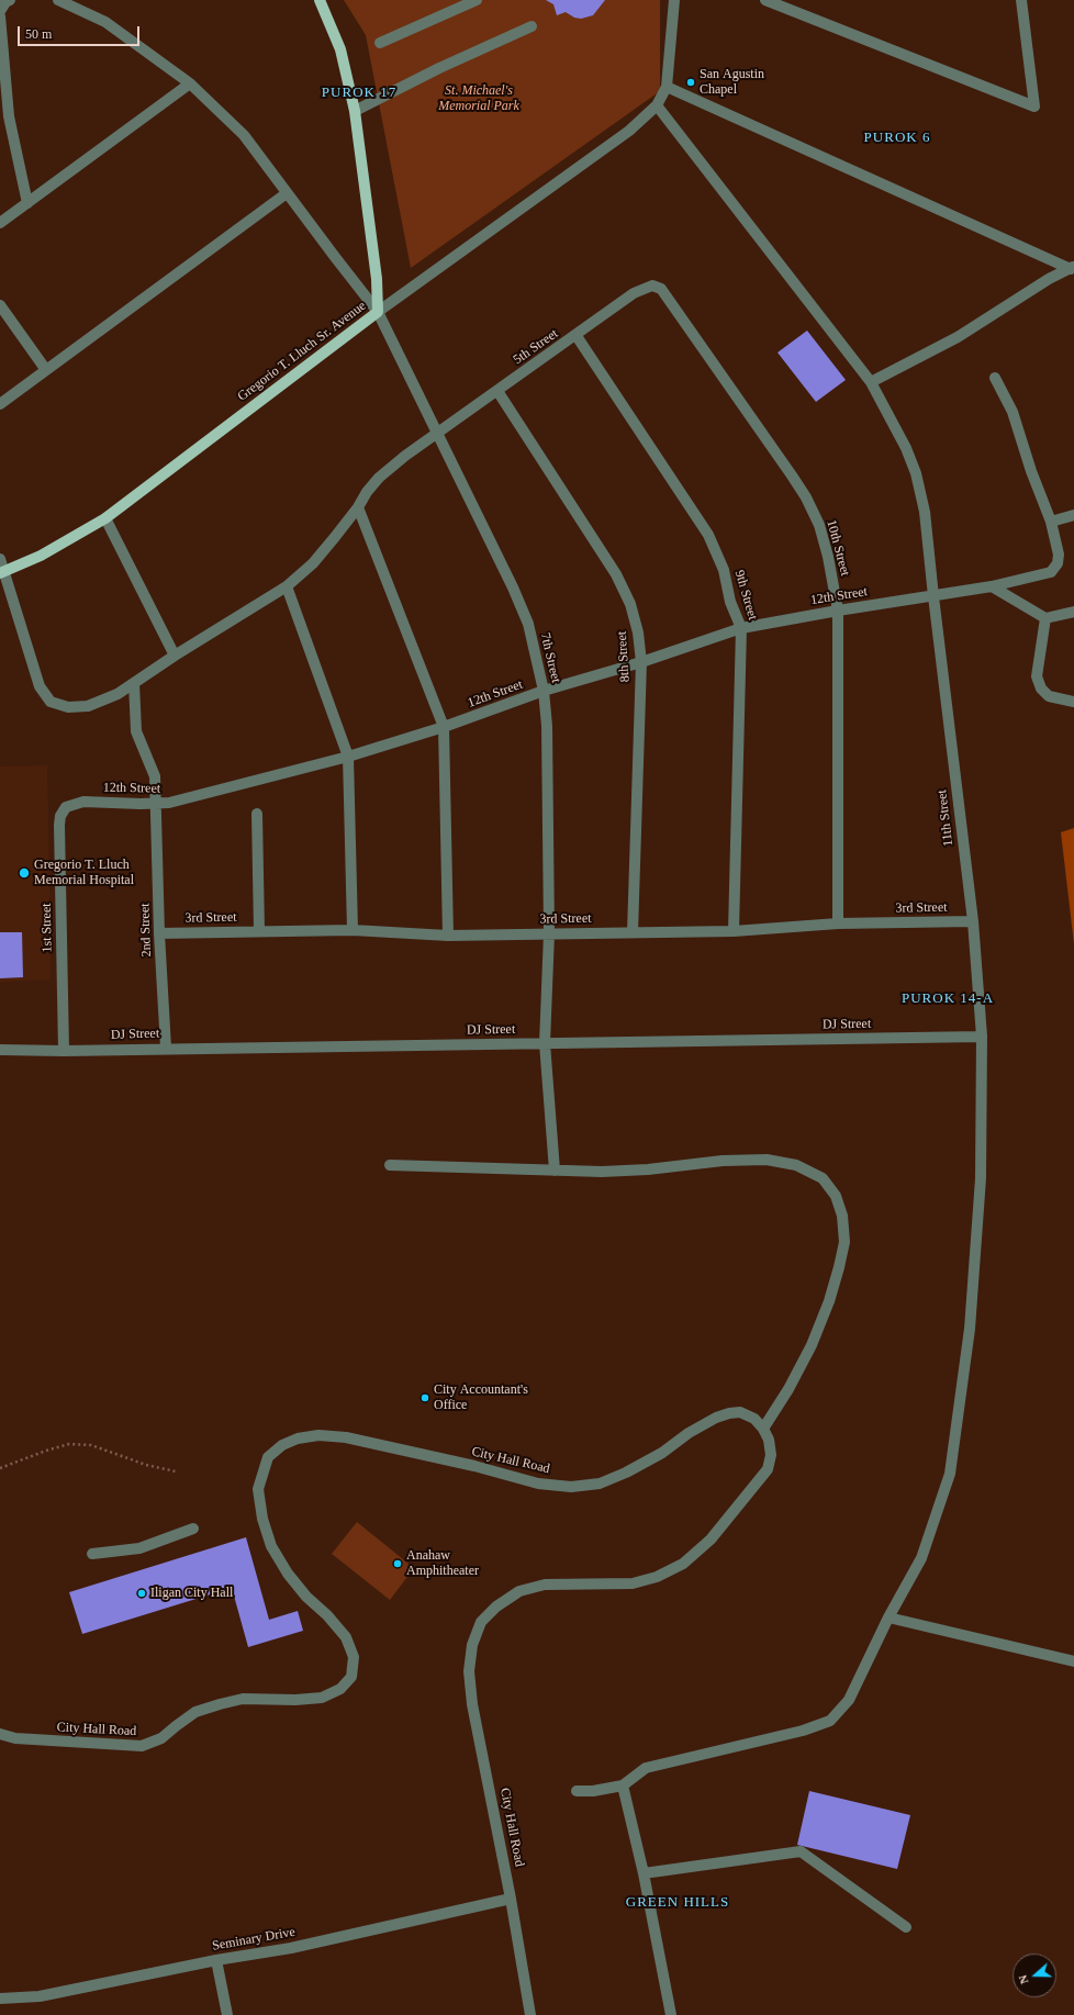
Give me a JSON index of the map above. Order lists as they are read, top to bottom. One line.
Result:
{"streets":{"main road":["Gregorio T. Lluch Sr. Avenue"],"street":["5th Street","10th Street","9th Street","12th Street","8th Street","7th Street","11th Street","3rd Street","1st Street","2nd Street","DJ Street","City Hall Road","Seminary Drive"]},"crossings":[["5th Street","Gregorio T. Lluch Sr. Avenue"],["5th Street","10th Street"],["5th Street","9th Street"],["5th Street","8th Street"],["5th Street","7th Street"],["5th Street","2nd Street"],["Gregorio T. Lluch Sr. Avenue","7th Street"],["10th Street","12th Street"],["10th Street","3rd Street"],["9th Street","12th Street"],["9th Street","3rd Street"],["12th Street","8th Street"],["12th Street","7th Street"],["12th Street","11th Street"],["12th Street","1st Street"],["12th Street","2nd Street"],["8th Street","3rd Street"],["7th Street","3rd Street"],["7th Street","DJ Street"],["11th Street","3rd Street"],["11th Street","DJ Street"],["3rd Street","2nd Street"],["1st Street","DJ Street"],["2nd Street","DJ Street"],["City Hall Road","Seminary Drive"]],"districts":["PUROK 17","PUROK 6","PUROK 14-A","GREEN HILLS"],"parks":["St. Michael's Memorial Park"],"places":["San Agustin Chapel","Gregorio T. Lluch Memorial Hospital","City Accountant's Office","Anahaw Amphitheater","Iligan City Hall"],"scale_bar":"50 m","north":"left"}
